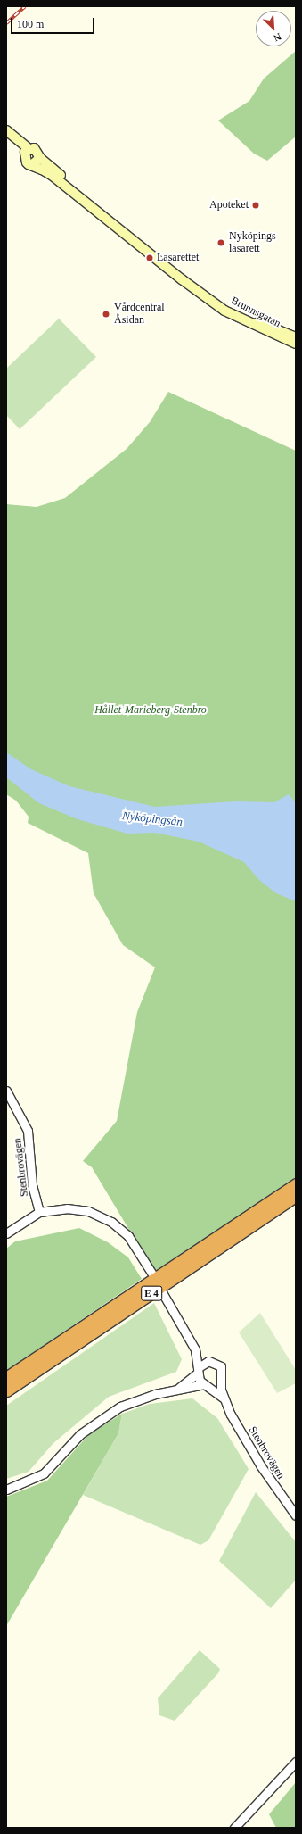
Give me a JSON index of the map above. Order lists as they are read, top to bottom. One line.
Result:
{"streets":{"highway":["E 4"],"main road":["Brunnsgatan"],"street":["Stenbrovägen"]},"water":["Nyköpingsån"],"parks":["Hållet-Marieberg-Stenbro"],"places":["Apoteket","Nyköpings lasarett","Lasarettet","Vårdcentral Åsidan"],"scale_bar":"100 m","north":"bottom right"}
